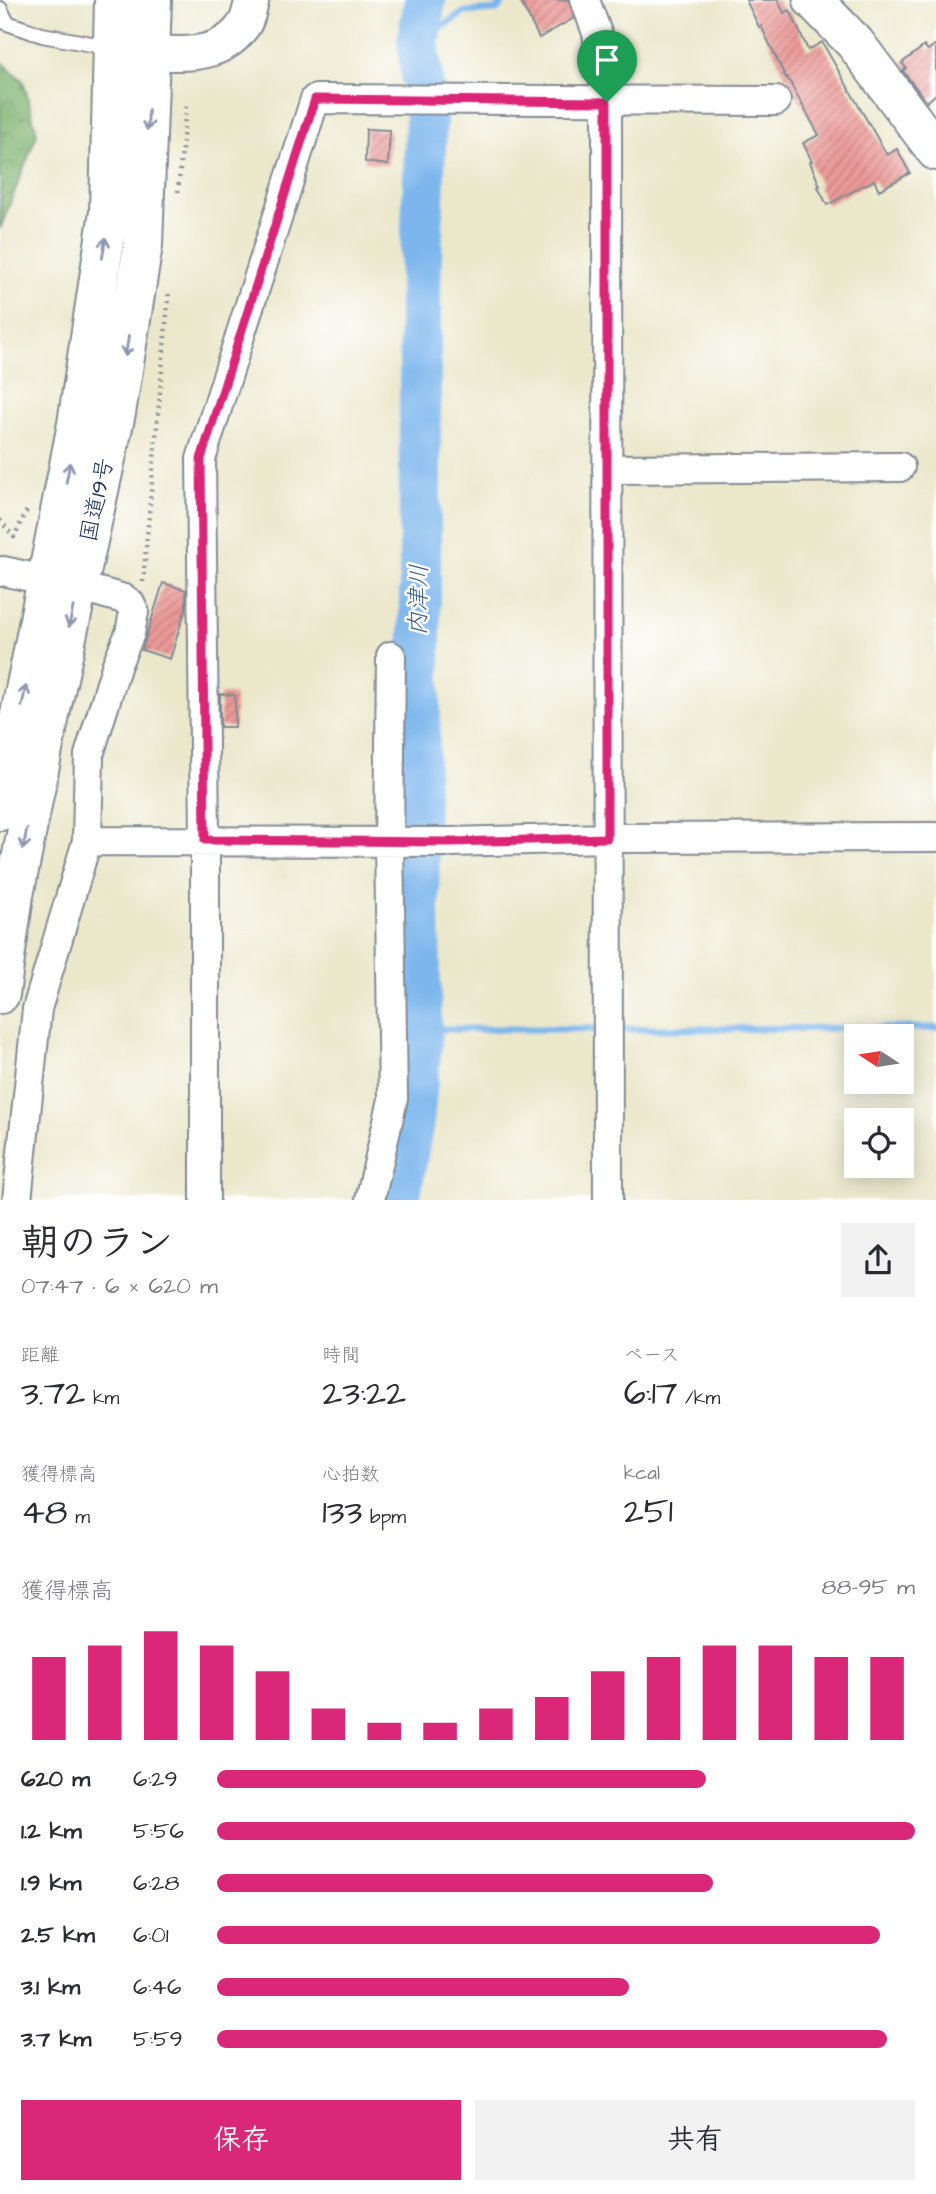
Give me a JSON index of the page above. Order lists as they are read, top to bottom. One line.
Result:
{"streets":{"main road":["国道19号"]},"water":["内津川"],"north":"left","page":{"heading":["朝のラン","07:47 · 6 × 620 m"],"stats":[["距離","3.72 km"],["時間","23:22"],["ペース","6:17 /km"],["獲得標高","48 m"],["心拍数","133 bpm"],["kcal","251"]],"chart":["獲得標高","88–95 m"],"list":[{"name":"620 m","note":"6:29"},{"name":"1.2 km","note":"5:56"},{"name":"1.9 km","note":"6:28"},{"name":"2.5 km","note":"6:01"},{"name":"3.1 km","note":"6:46"},{"name":"3.7 km","note":"5:59"}],"buttons":["保存","共有"]}}
